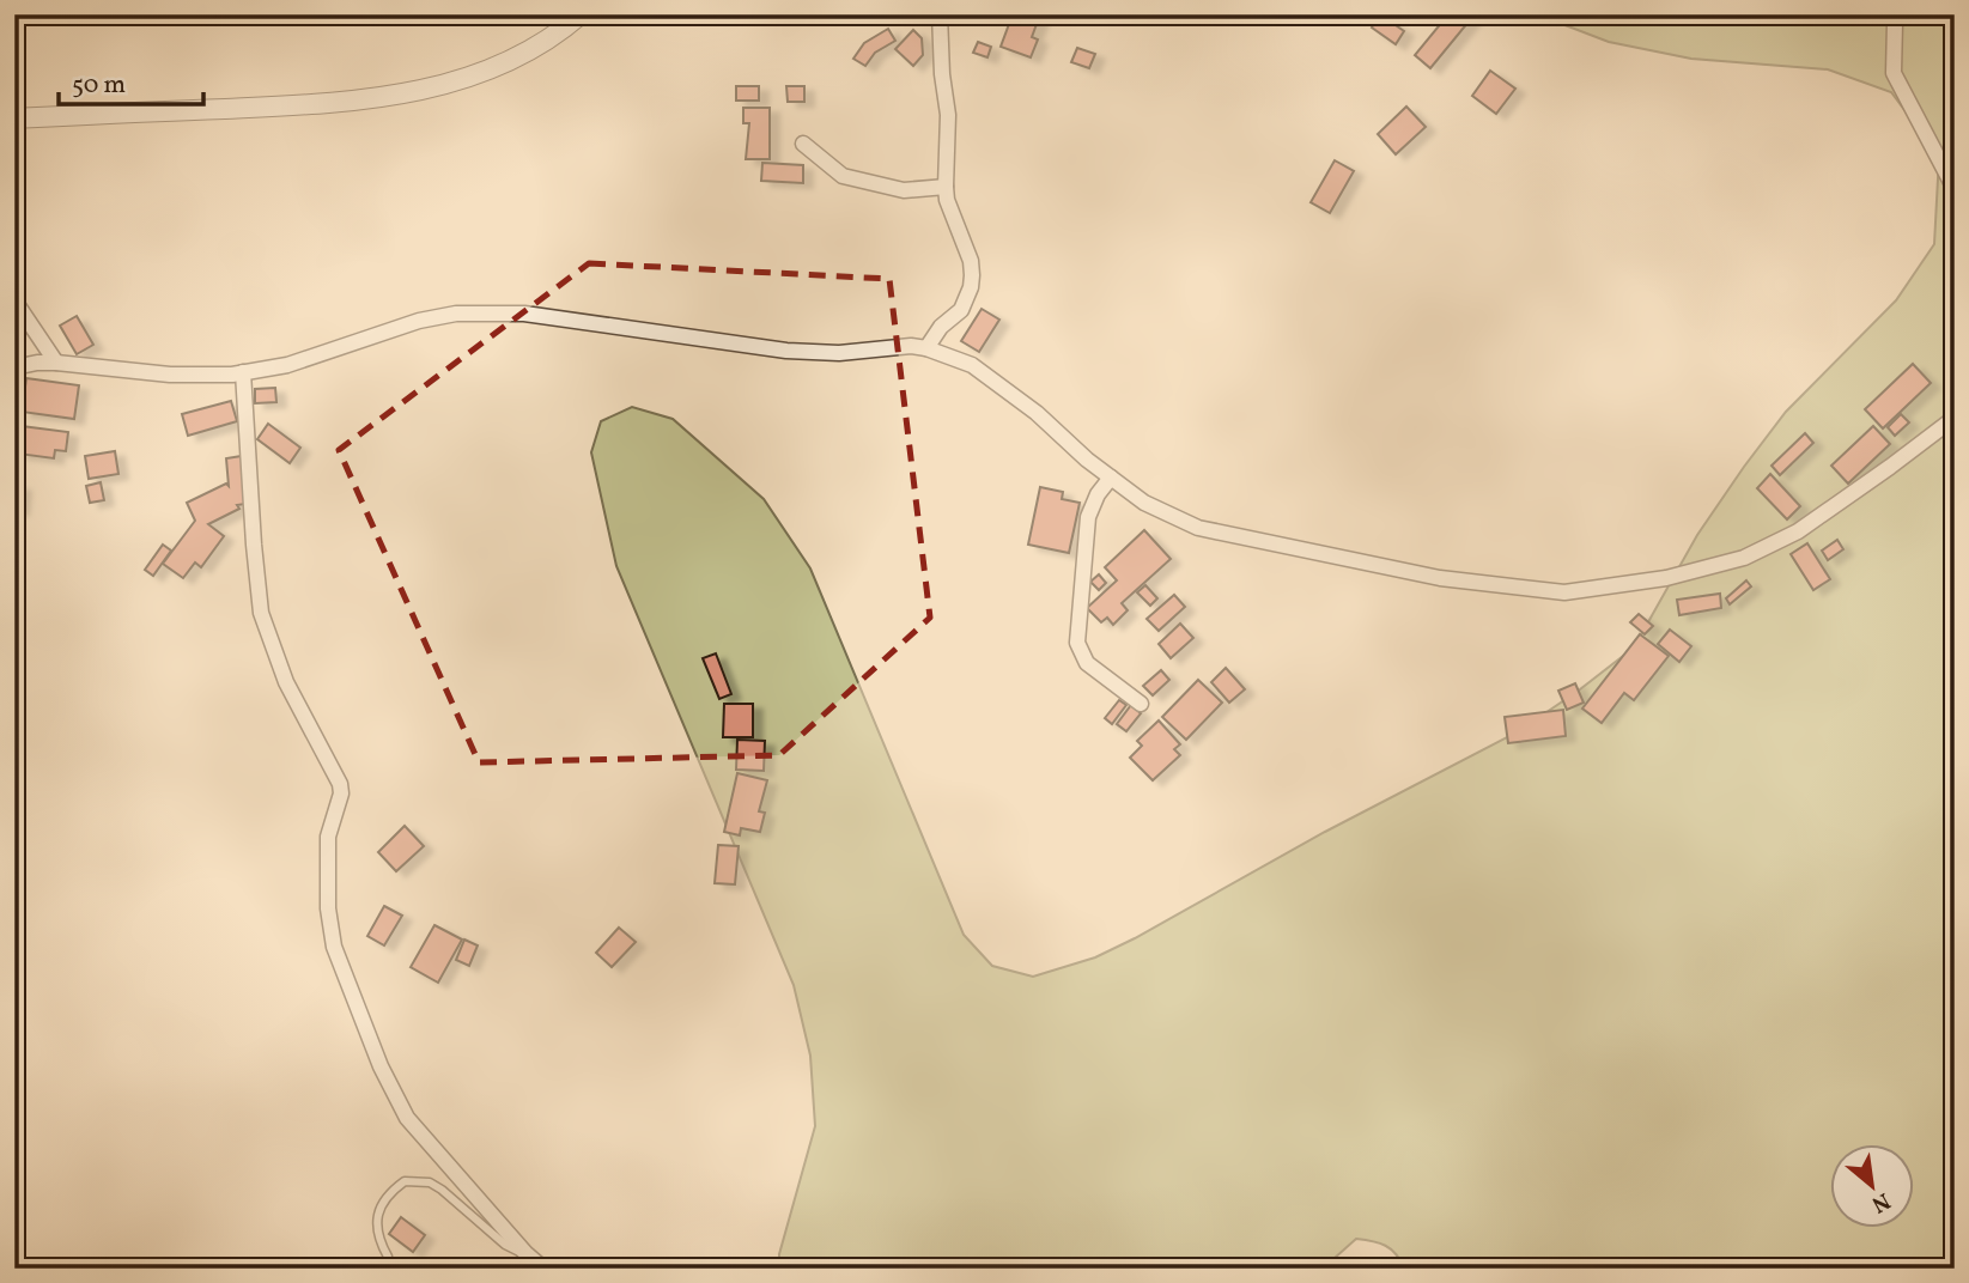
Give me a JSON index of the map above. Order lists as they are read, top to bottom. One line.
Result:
{"scale_bar":"50 m","north":"bottom right"}
